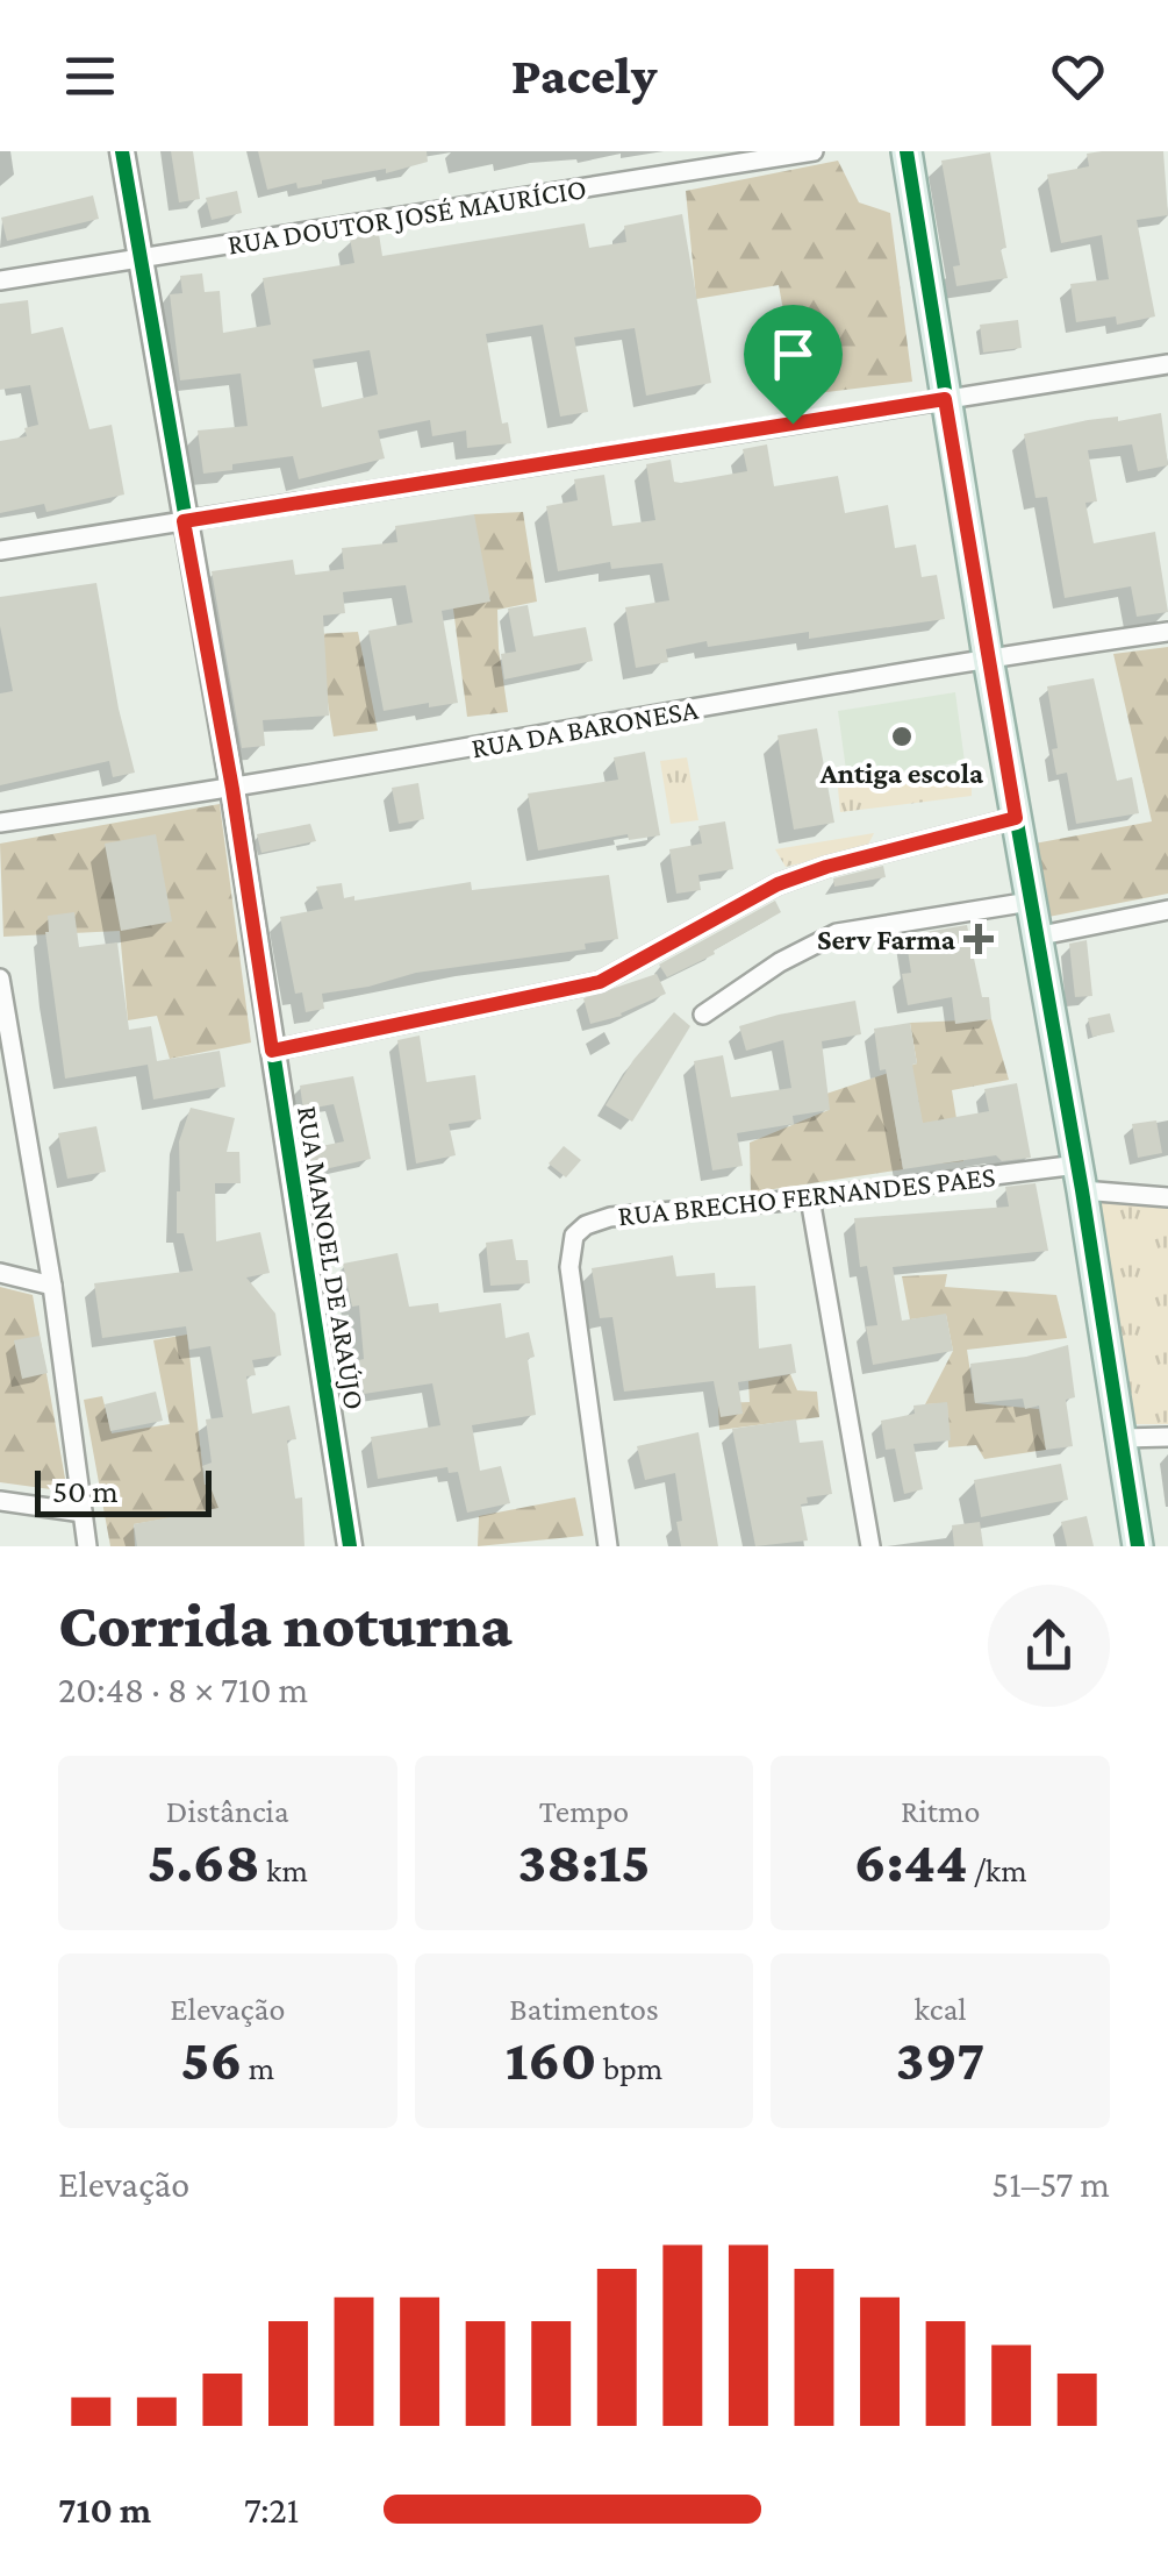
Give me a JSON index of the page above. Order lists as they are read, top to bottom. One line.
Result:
{"streets":{"street":["RUA DOUTOR JOSÉ MAURÍCIO","RUA DA BARONESA","RUA BRECHO FERNANDES PAES","RUA MANOEL DE ARAÚJO"]},"crossings":[["RUA DOUTOR JOSÉ MAURÍCIO","RUA MANOEL DE ARAÚJO"],["RUA DA BARONESA","RUA MANOEL DE ARAÚJO"]],"places":{"other":["Antiga escola"],"health":["Serv Farma"]},"scale_bar":"50 m","page":{"header":"Pacely","scale":"50 m","heading":["Corrida noturna","20:48 · 8 × 710 m"],"stats":[["Distância","5.68 km"],["Tempo","38:15"],["Ritmo","6:44 /km"],["Elevação","56 m"],["Batimentos","160 bpm"],["kcal","397"]],"chart":["Elevação","51–57 m"],"list":[{"name":"710 m","note":"7:21"}]}}
